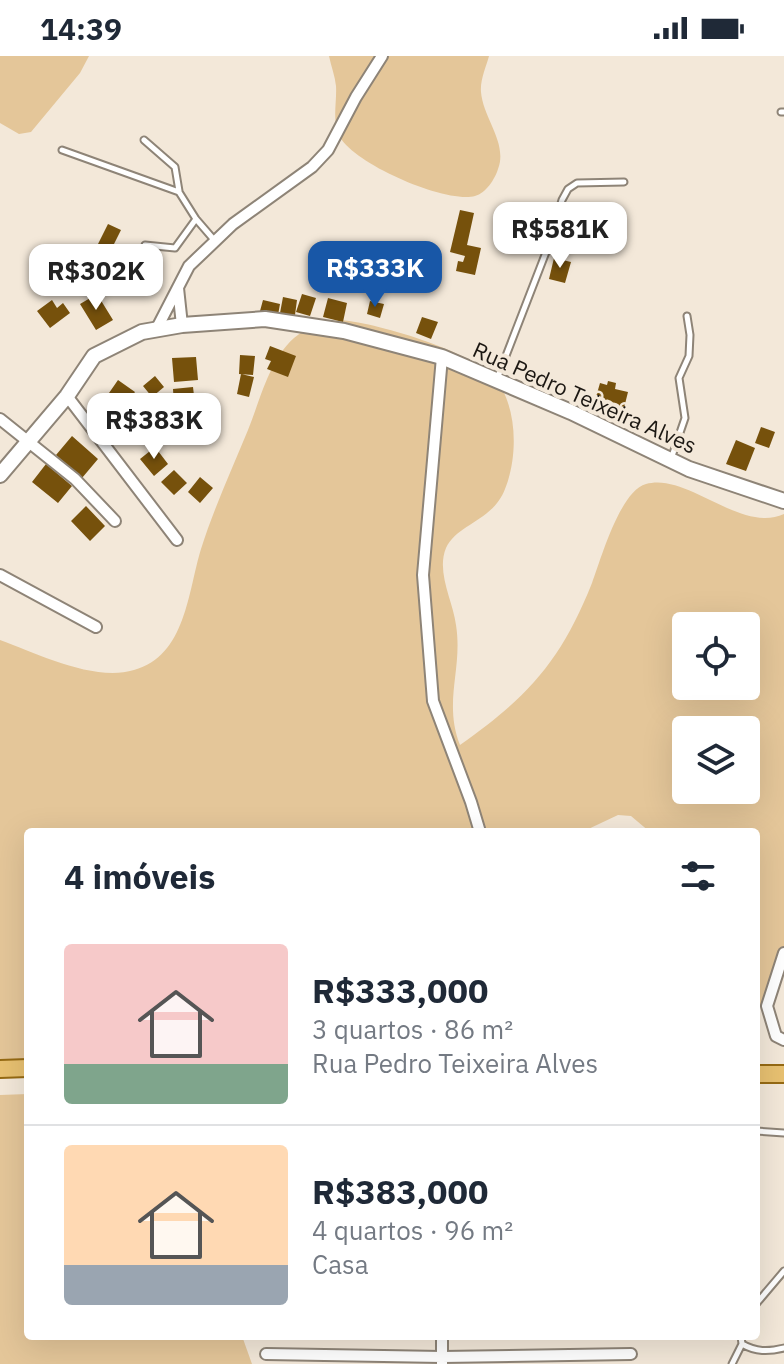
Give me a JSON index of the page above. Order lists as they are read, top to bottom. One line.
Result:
{"streets":{"street":["Rua Pedro Teixeira Alves"]},"page":{"status":"14:39","price":["R$581K","R$333K","R$302K","R$383K"],"heading":"4 imóveis","list":[{"name":"R$333,000","note":"3 quartos · 86 m² · Rua Pedro Teixeira Alves"},{"name":"R$383,000","note":"4 quartos · 96 m² · Casa"}]}}
